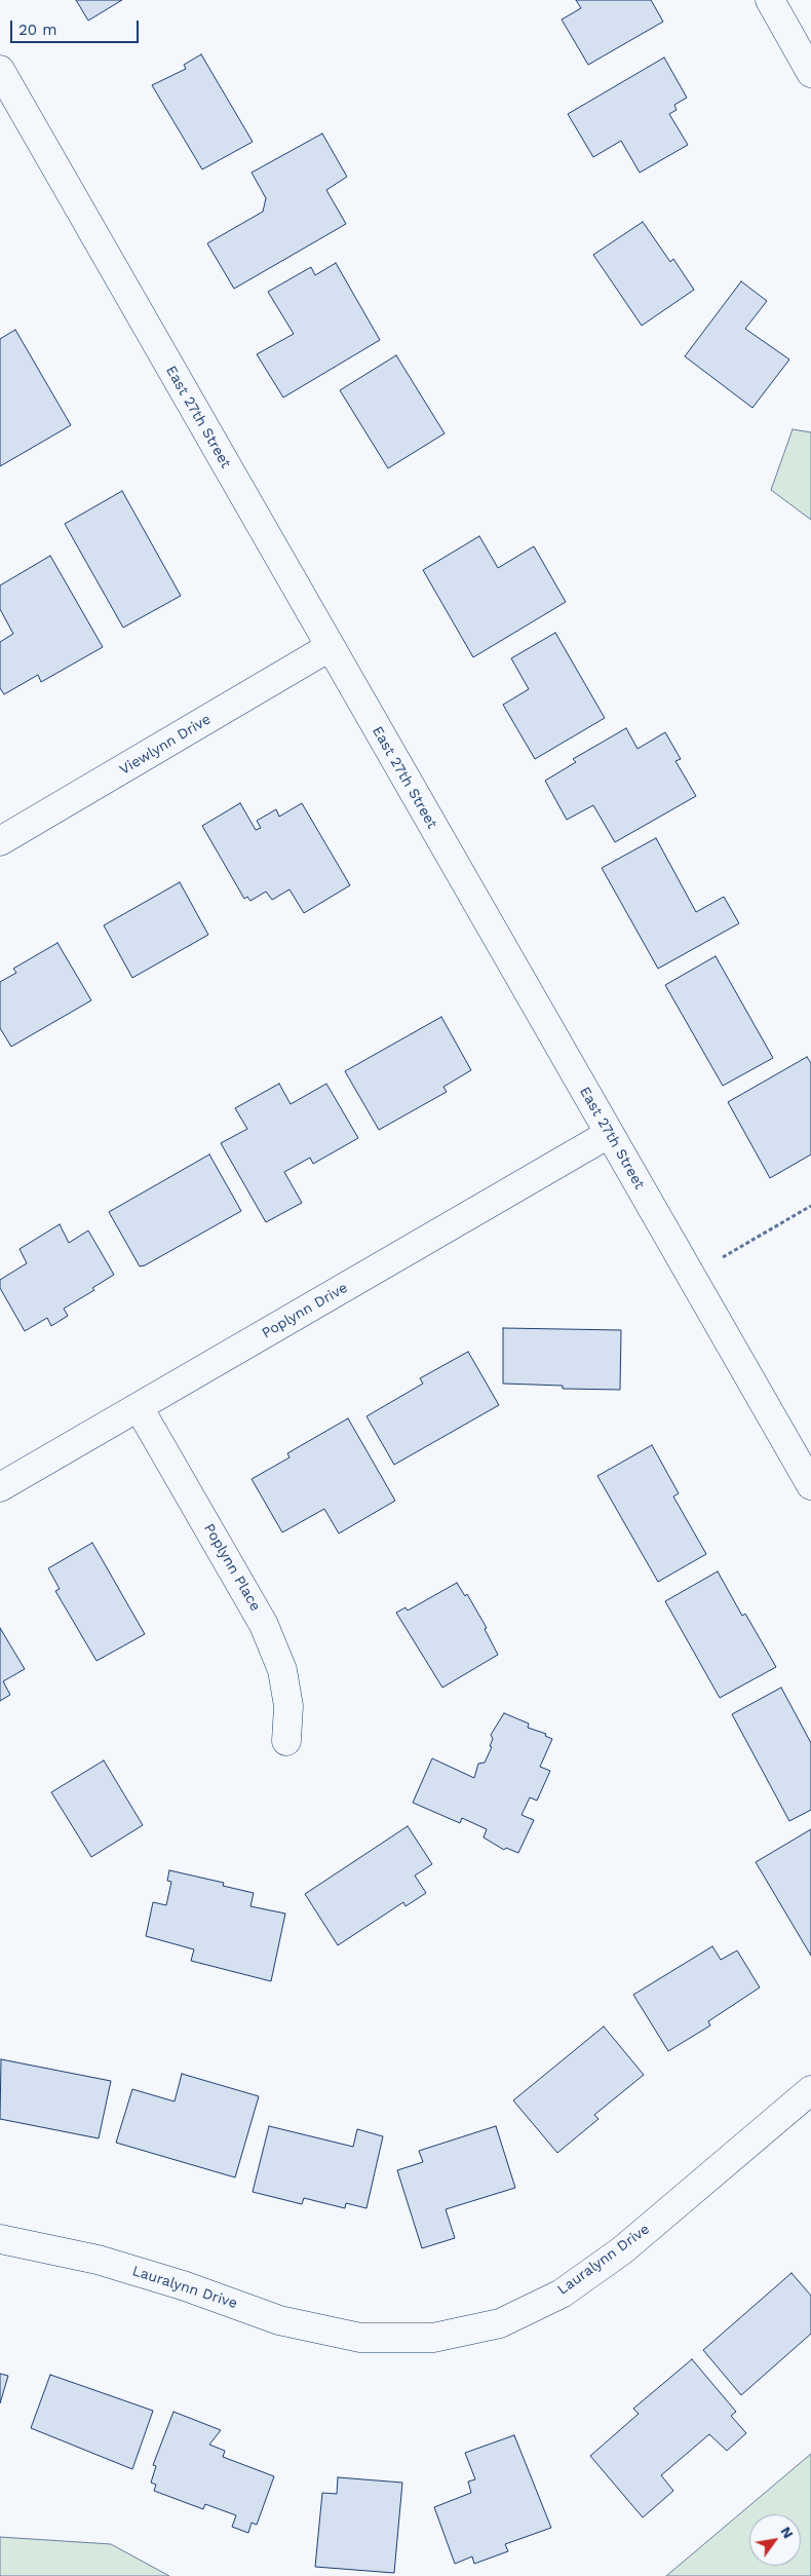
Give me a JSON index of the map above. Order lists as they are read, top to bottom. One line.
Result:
{"streets":{"street":["East 27th Street","Viewlynn Drive","Poplynn Drive","Poplynn Place","Lauralynn Drive"]},"crossings":[["East 27th Street","Viewlynn Drive"],["East 27th Street","Poplynn Drive"],["Poplynn Drive","Poplynn Place"]],"scale_bar":"20 m","north":"top right"}
